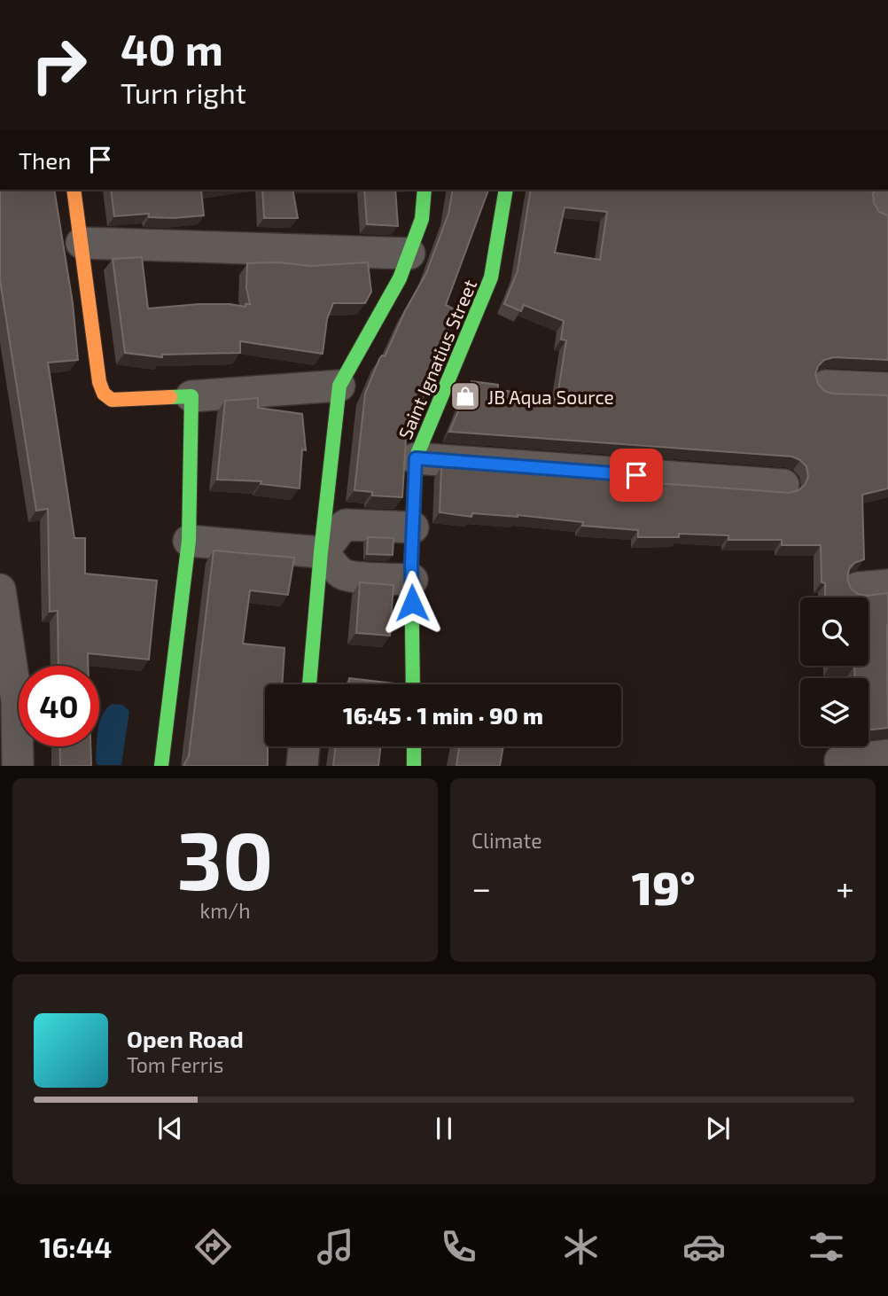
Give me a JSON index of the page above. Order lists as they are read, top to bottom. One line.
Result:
{"streets":{"street":["Saint Ignatius Street"]},"places":{"shop":["JB Aqua Source"]},"page":{"turn":["40 m","Turn right"],"then":"Then","limit":"40","trip":"16:45 · 1 min · 90 m","tile":[["30","km/h"],"Climate"],"heat":["−","19°","+"],"song":["Open Road","Tom Ferris"],"tabs":"16:44"}}
